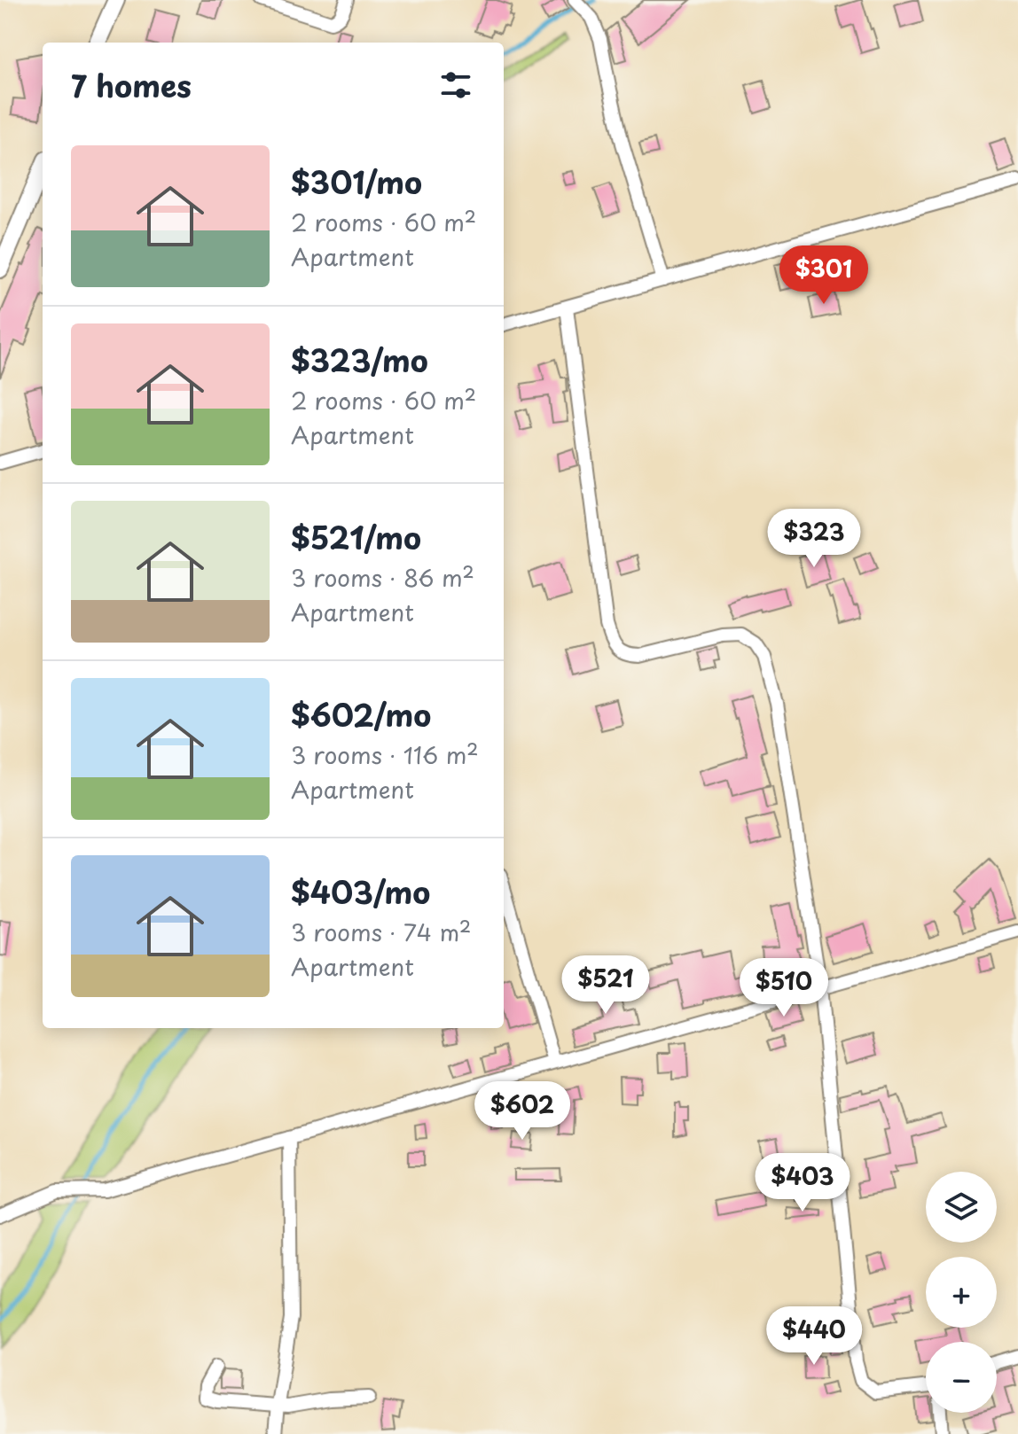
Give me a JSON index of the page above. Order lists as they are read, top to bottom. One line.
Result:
{"page":{"heading":"7 homes","list":[{"name":"$301/mo","note":"2 rooms · 60 m² · Apartment"},{"name":"$323/mo","note":"2 rooms · 60 m² · Apartment"},{"name":"$521/mo","note":"3 rooms · 86 m² · Apartment"},{"name":"$602/mo","note":"3 rooms · 116 m² · Apartment"},{"name":"$403/mo","note":"3 rooms · 74 m² · Apartment"}],"price":["$301","$323","$521","$510","$602","$403","$440"],"map_buttons":["+","−"]}}
